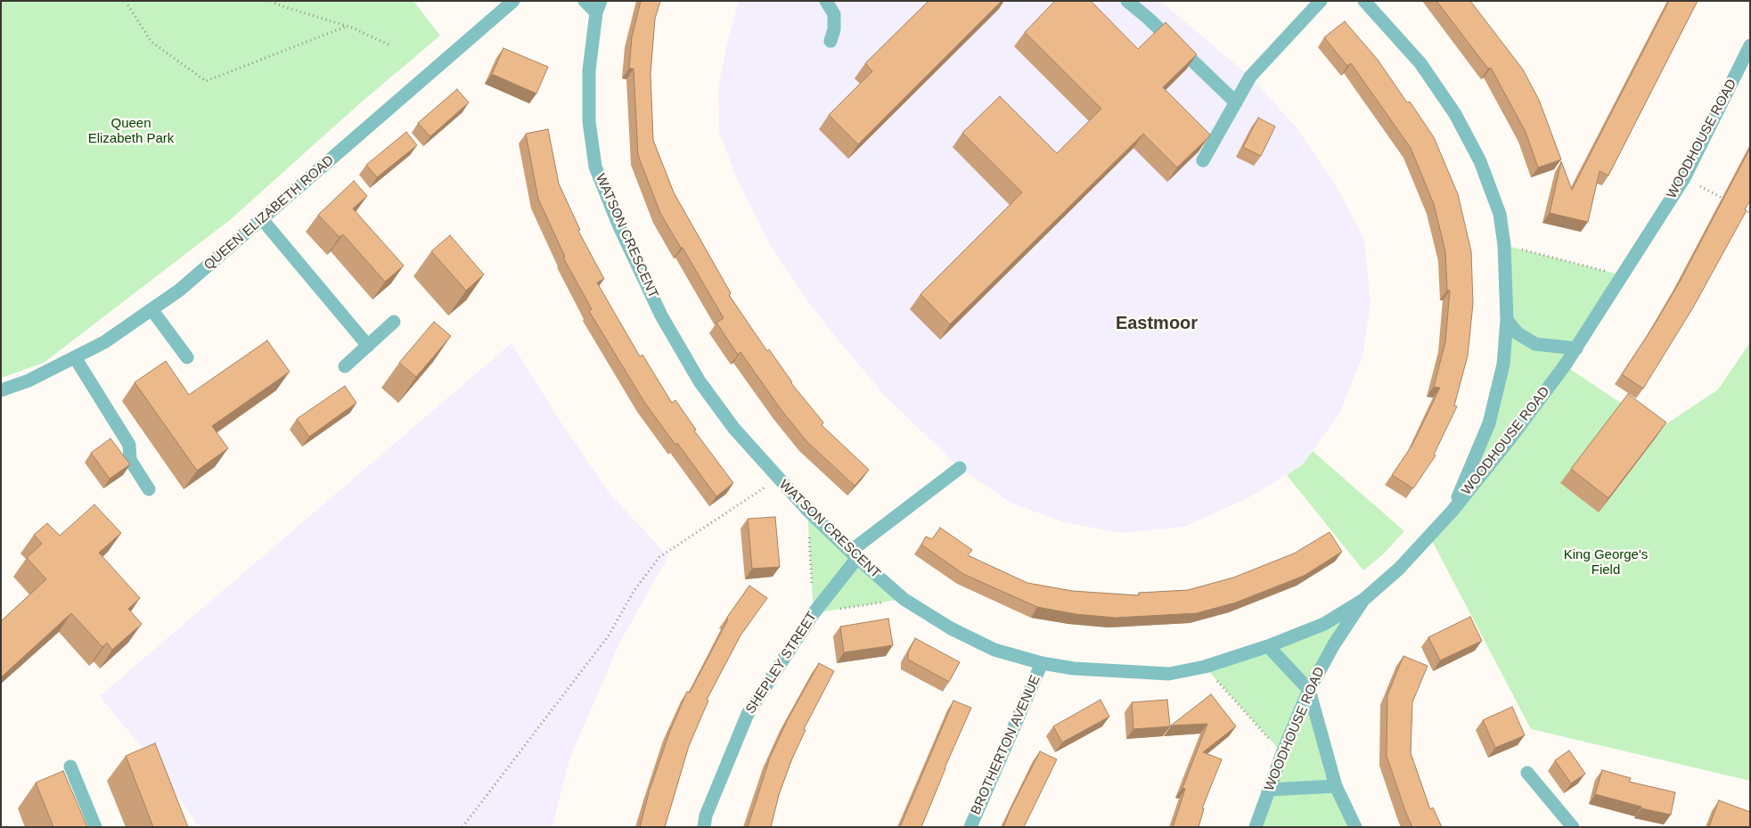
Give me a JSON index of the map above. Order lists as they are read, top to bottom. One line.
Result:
{"streets":{"street":["WOODHOUSE ROAD","QUEEN ELIZABETH ROAD","WATSON CRESCENT","SHEPLEY STREET","BROTHERTON AVENUE"]},"crossings":[["WOODHOUSE ROAD","WATSON CRESCENT"],["WATSON CRESCENT","SHEPLEY STREET"],["WATSON CRESCENT","BROTHERTON AVENUE"]],"districts":["Eastmoor"],"parks":["Queen Elizabeth Park","King George's Field"]}
